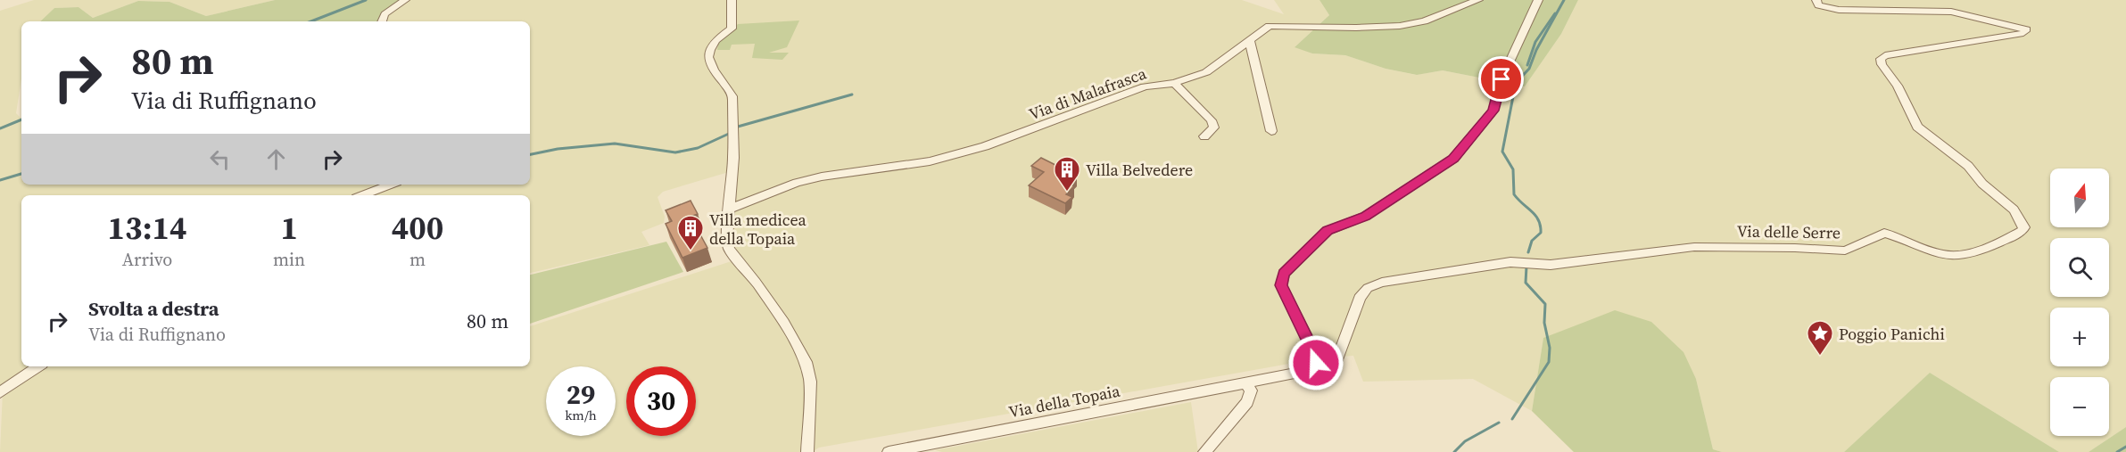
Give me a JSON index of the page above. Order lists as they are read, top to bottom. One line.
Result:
{"streets":{"street":["Via di Malafrasca","Via delle Serre","Via della Topaia"]},"crossings":[["Via delle Serre","Via della Topaia"]],"places":{"building":["Villa Belvedere","Villa medicea della Topaia"],"place":["Poggio Panichi"]},"north":"top","page":{"turn":["80 m","Via di Ruffignano"],"map_buttons":["+","−"],"eta":["13:14","Arrivo","1","min","400","m"],"list":[{"name":"Svolta a destra","note":"Via di Ruffignano","value":"80 m"}],"speed":"29 km/h","limit":"30"}}
